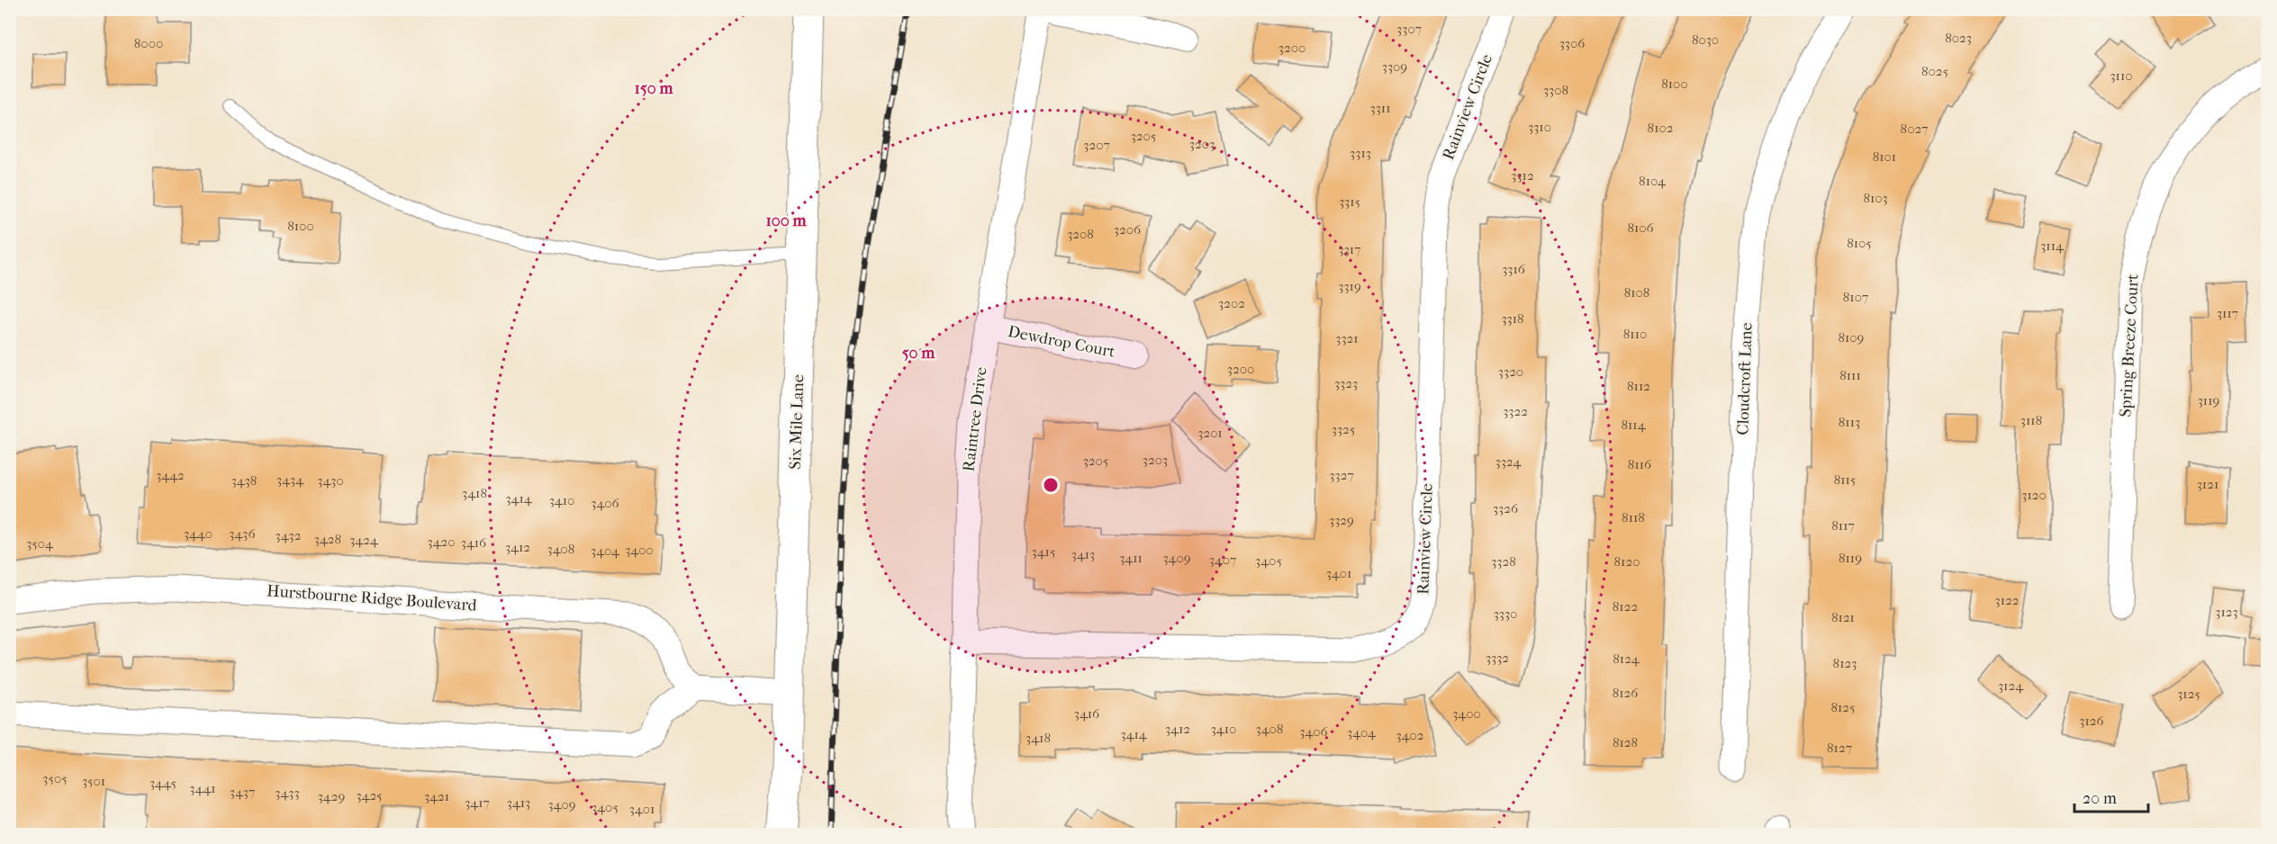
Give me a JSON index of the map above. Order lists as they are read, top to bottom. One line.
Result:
{"streets":{"street":["Rainview Circle","Dewdrop Court","Spring Breeze Court","Cloudcroft Lane","Raintree Drive","Six Mile Lane","Hurstbourne Ridge Boulevard"]},"crossings":[["Rainview Circle","Raintree Drive"],["Dewdrop Court","Raintree Drive"]],"house_numbers":["3307","8023","8030","8000","3306","3200","3309","8025","3110","8100","3308","3311","3310","8102","8027","3205","3203","3207","3313","8101","3312","8104","8103","3315","8100","8106","3206","3208","8105","3114","3317","3316","3319","8108","8107","3202","3117","3318","8110","8109","3321","3200","3320","8111","3323","8112","3119","3322","3118","8113","8114","3325","3201","3203","3205","3324","8116","3442","3327","3434","8115","3438","3430","3121","3418","3120","3414","3410","3406","3326","8118","3329","8117","3440","3436","3432","3428","3424","3420","3416","3504","3412","3408","3400","3404","3415","3413","3411","3409","8119","3407","3405","3328","8120","3401","3122","8122","3123","3330","8121","3332","8124","8123","3124","8126","3125","8125","3416","3400","3126","3412","3410","3408","3406","3404","3414","3402","3418","8128","8127","3505","3501","3445","3441","3437","3433","3425","3429","3421","3417","3413","3409","3405","3401"],"scale_bar":"20 m","rings":["150 m","100 m","50 m"]}
